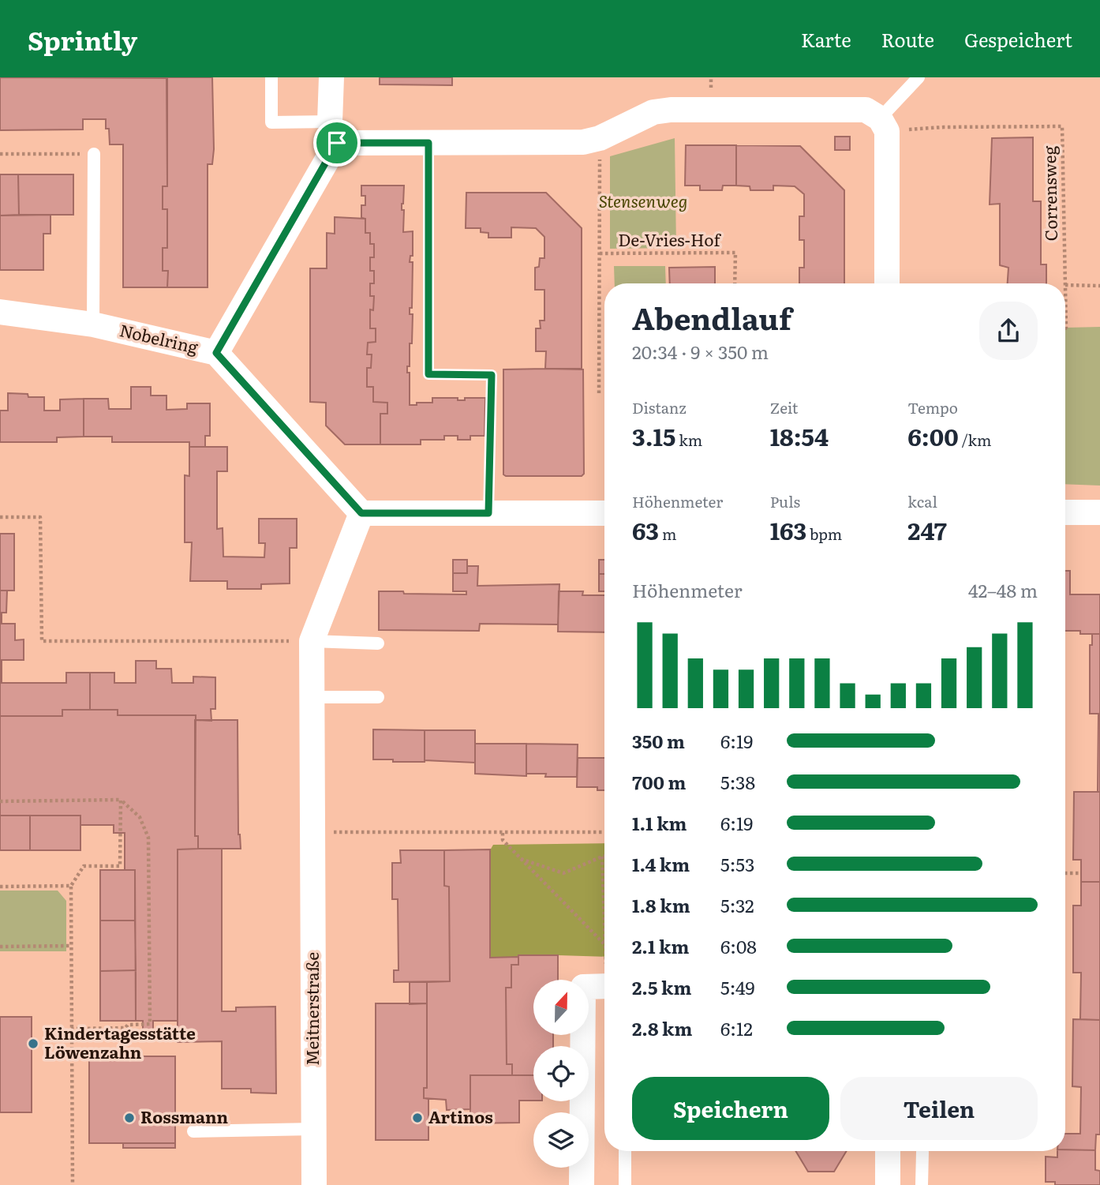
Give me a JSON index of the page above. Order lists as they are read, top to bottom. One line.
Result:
{"streets":{"street":["Nobelring","Meitnerstraße"],"path":["Corrensweg","De-Vries-Hof"]},"crossings":[["Nobelring","Meitnerstraße"]],"parks":["Stensenweg"],"places":["Kindertagesstätte Löwenzahn","Rossmann","Artinos"],"north":"top","page":{"header":"Sprintly","nav":["Karte","Route","Gespeichert"],"heading":["Abendlauf","20:34 · 9 × 350 m"],"stats":[["Distanz","3.15 km"],["Zeit","18:54"],["Tempo","6:00 /km"],["Höhenmeter","63 m"],["Puls","163 bpm"],["kcal","247"]],"chart":["Höhenmeter","42–48 m"],"list":[{"name":"350 m","note":"6:19"},{"name":"700 m","note":"5:38"},{"name":"1.1 km","note":"6:19"},{"name":"1.4 km","note":"5:53"},{"name":"1.8 km","note":"5:32"},{"name":"2.1 km","note":"6:08"},{"name":"2.5 km","note":"5:49"},{"name":"2.8 km","note":"6:12"}],"buttons":["Speichern","Teilen"]}}
